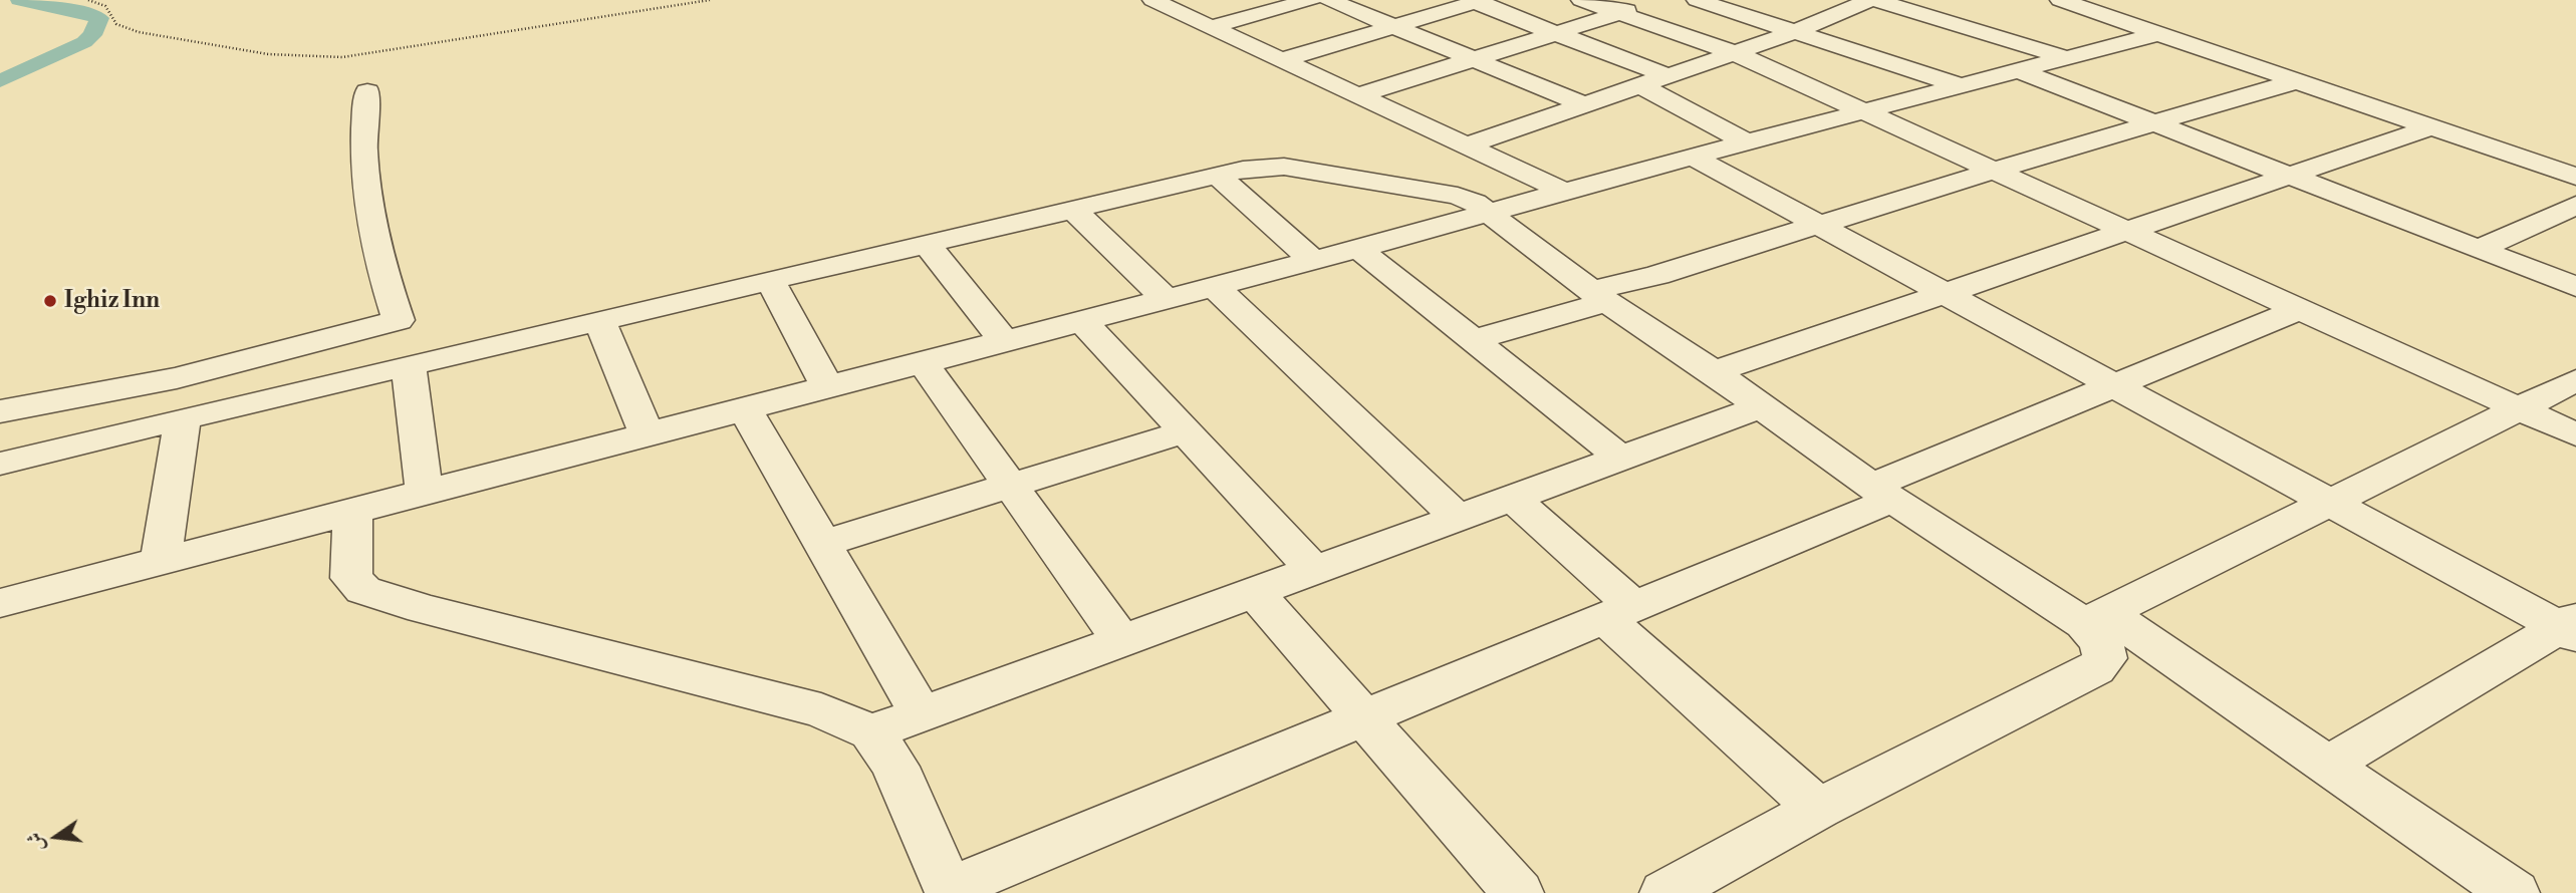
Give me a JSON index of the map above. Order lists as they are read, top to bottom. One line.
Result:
{"places":["Ighiz Inn"],"north":"left"}
